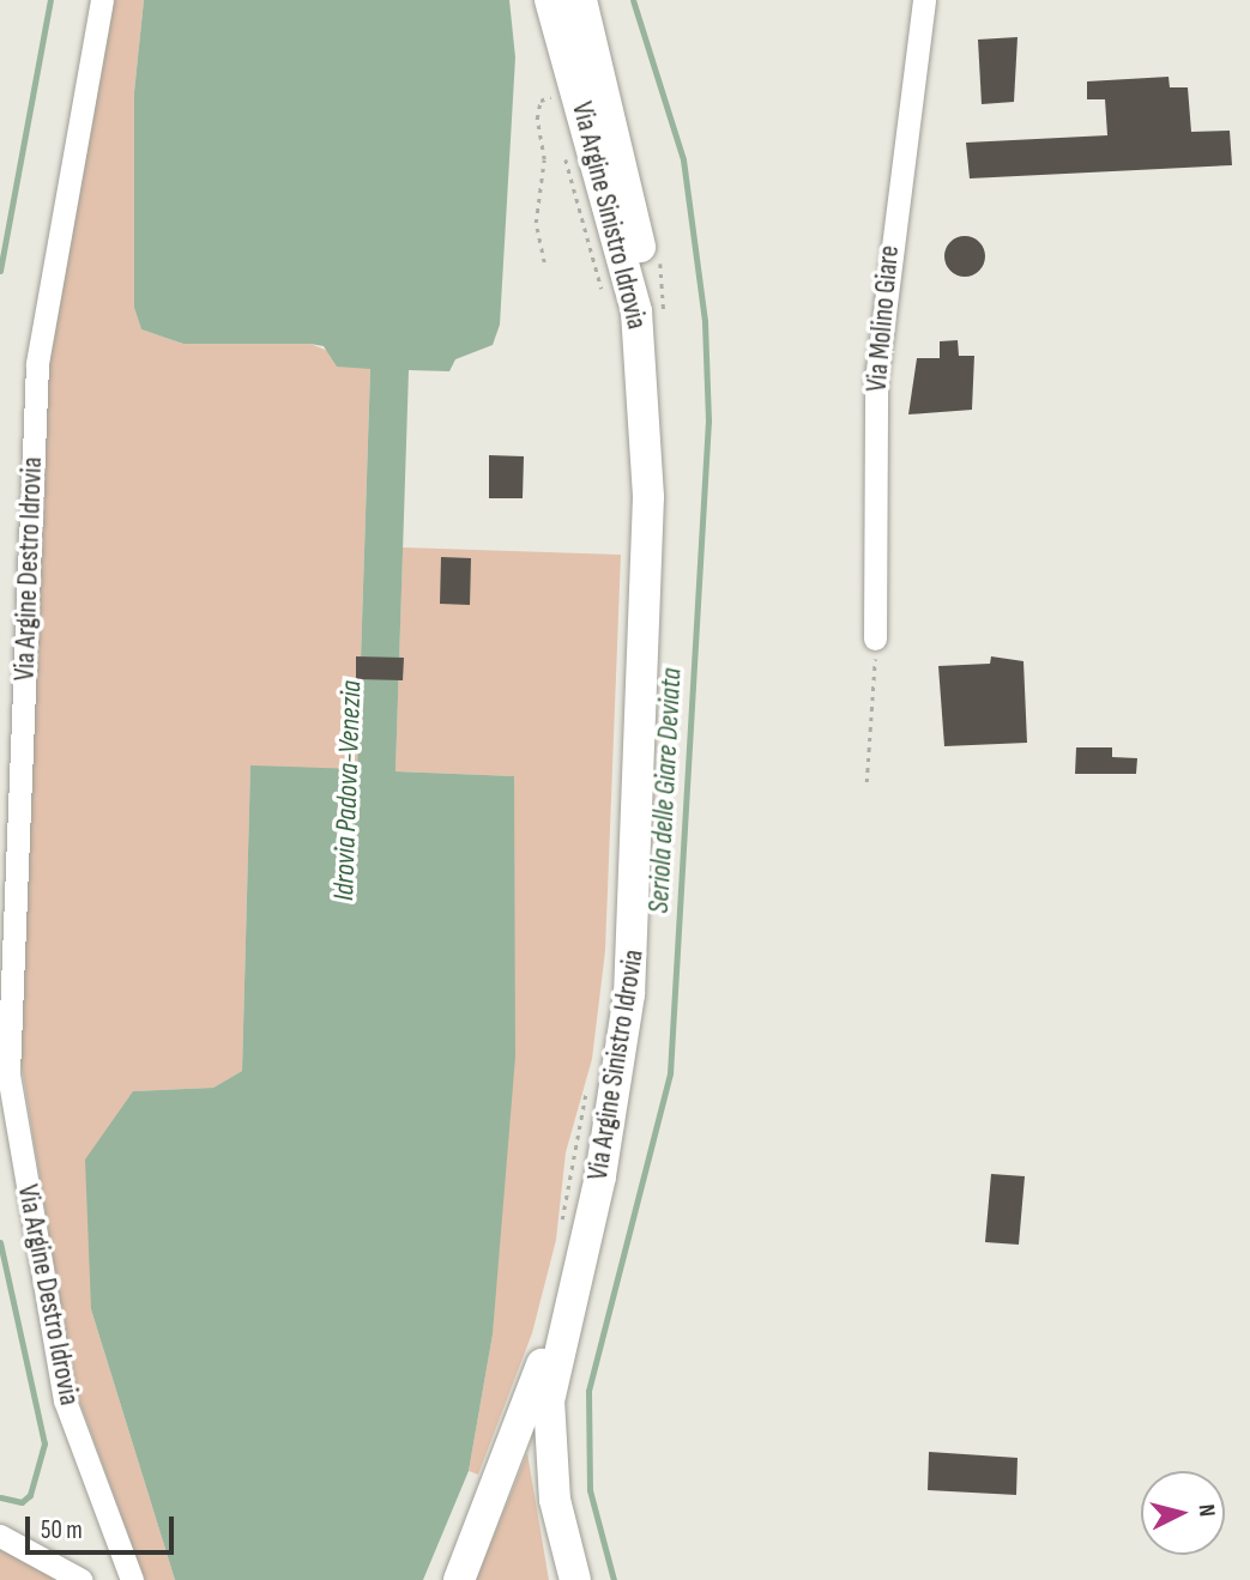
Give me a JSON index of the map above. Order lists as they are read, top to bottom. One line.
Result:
{"streets":{"main road":["Via Argine Sinistro Idrovia"],"street":["Via Molino Giare","Via Argine Destro Idrovia"]},"water":["Idrovia Padova-Venezia","Seriola delle Giare Deviata"],"scale_bar":"50 m","north":"right"}
